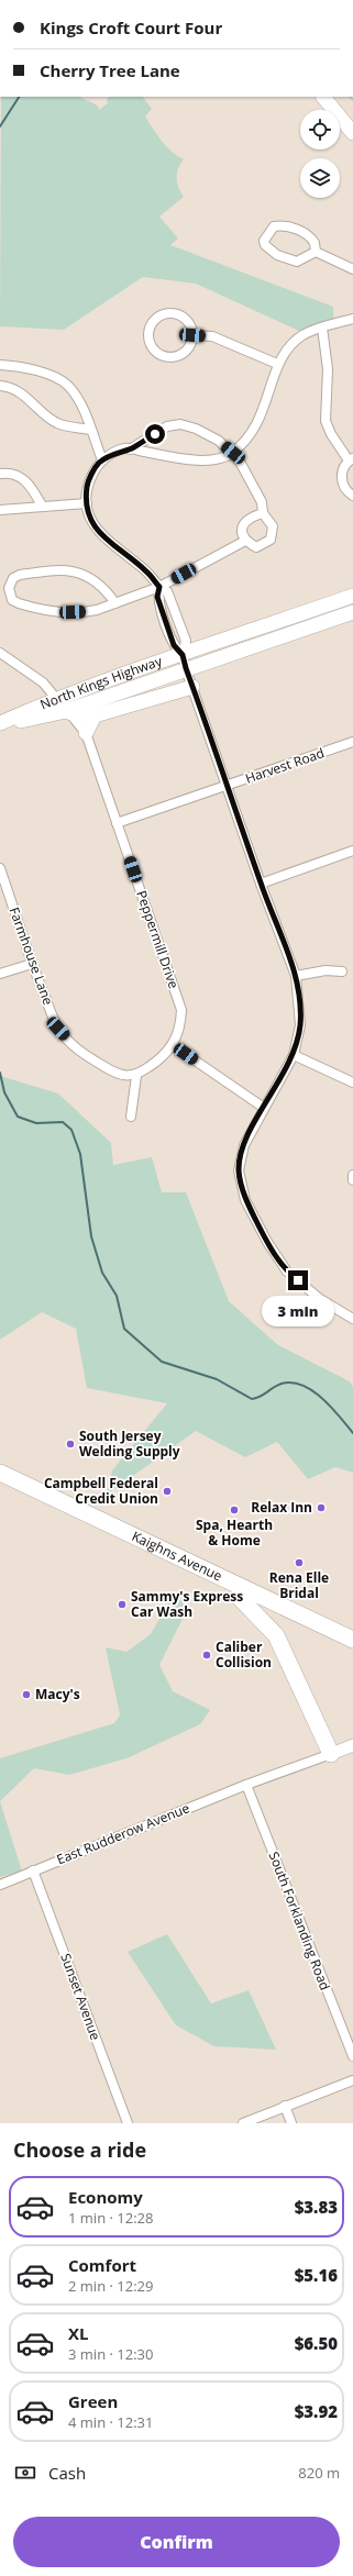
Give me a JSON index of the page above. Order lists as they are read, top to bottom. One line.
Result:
{"streets":{"highway":["Kaighns Avenue"],"main road":["North Kings Highway"],"street":["Harvest Road","Peppermill Drive","Farmhouse Lane","East Rudderow Avenue","South Forklanding Road","Sunset Avenue"]},"crossings":[["North Kings Highway","Peppermill Drive"],["Harvest Road","Peppermill Drive"],["Peppermill Drive","Farmhouse Lane"],["East Rudderow Avenue","South Forklanding Road"],["East Rudderow Avenue","Sunset Avenue"]],"places":["South Jersey Welding Supply","Campbell Federal Credit Union","Relax Inn","Spa, Hearth & Home","Rena Elle Bridal","Sammy's Express Car Wash","Caliber Collision","Macy's"],"page":{"banner":["Kings Croft Court Four","Cherry Tree Lane"],"bubble":"3 min","heading":"Choose a ride","list":[{"name":"Economy","note":"1 min · 12:28","value":"$3.83"},{"name":"Comfort","note":"2 min · 12:29","value":"$5.16"},{"name":"XL","note":"3 min · 12:30","value":"$6.50"},{"name":"Green","note":"4 min · 12:31","value":"$3.92"}],"pay":["Cash","820 m"],"buttons":"Confirm"}}
